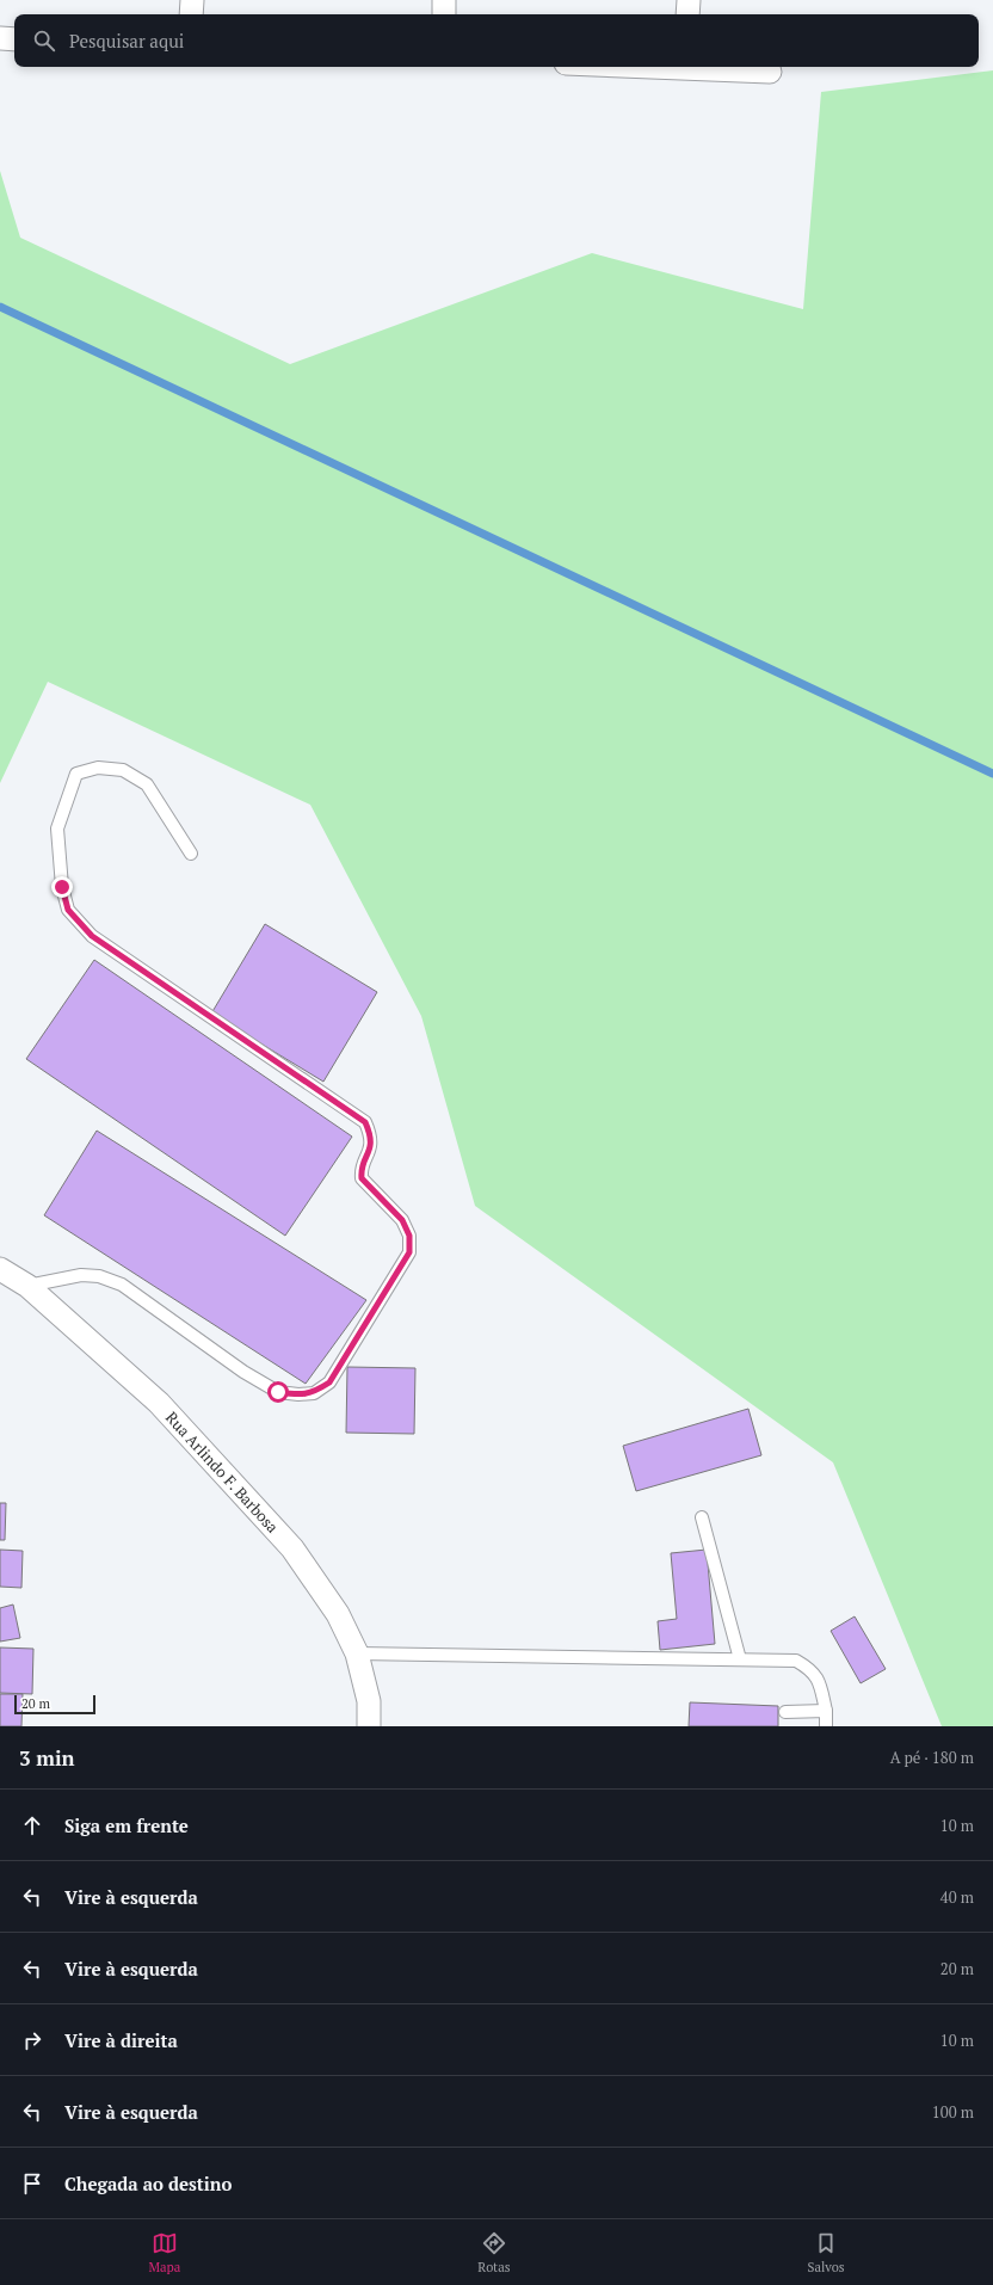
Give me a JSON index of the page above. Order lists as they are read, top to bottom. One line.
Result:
{"streets":{"street":["Rua Arlindo F. Barbosa"]},"scale_bar":"20 m","page":{"search":"Pesquisar aqui","scale":"20 m","heading":["3 min","A pé · 180 m"],"list":[["Siga em frente","10 m"],["Vire à esquerda","40 m"],["Vire à esquerda","20 m"],["Vire à direita","10 m"],["Vire à esquerda","100 m"],"Chegada ao destino"],"nav":["Mapa","Rotas","Salvos"]}}
